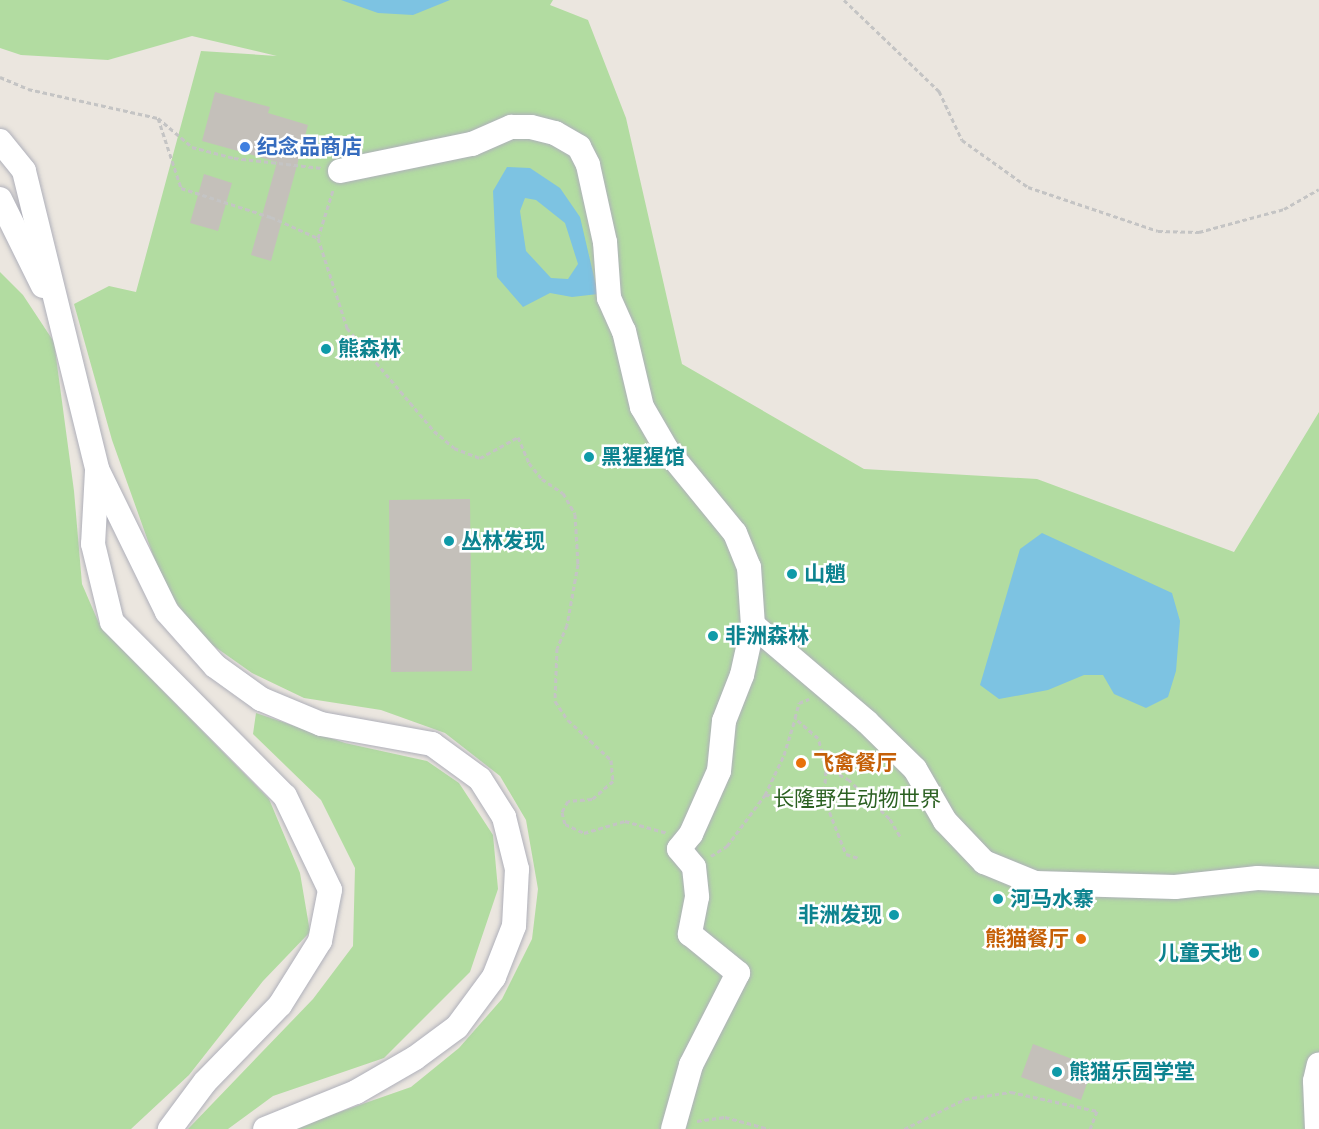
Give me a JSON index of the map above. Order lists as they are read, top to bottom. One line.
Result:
{"parks":["长隆野生动物世界"],"places":["纪念品商店","熊森林","黑猩猩馆","丛林发现","山魈","非洲森林","飞禽餐厅","河马水寨","非洲发现","熊猫餐厅","儿童天地","熊猫乐园学堂"]}
